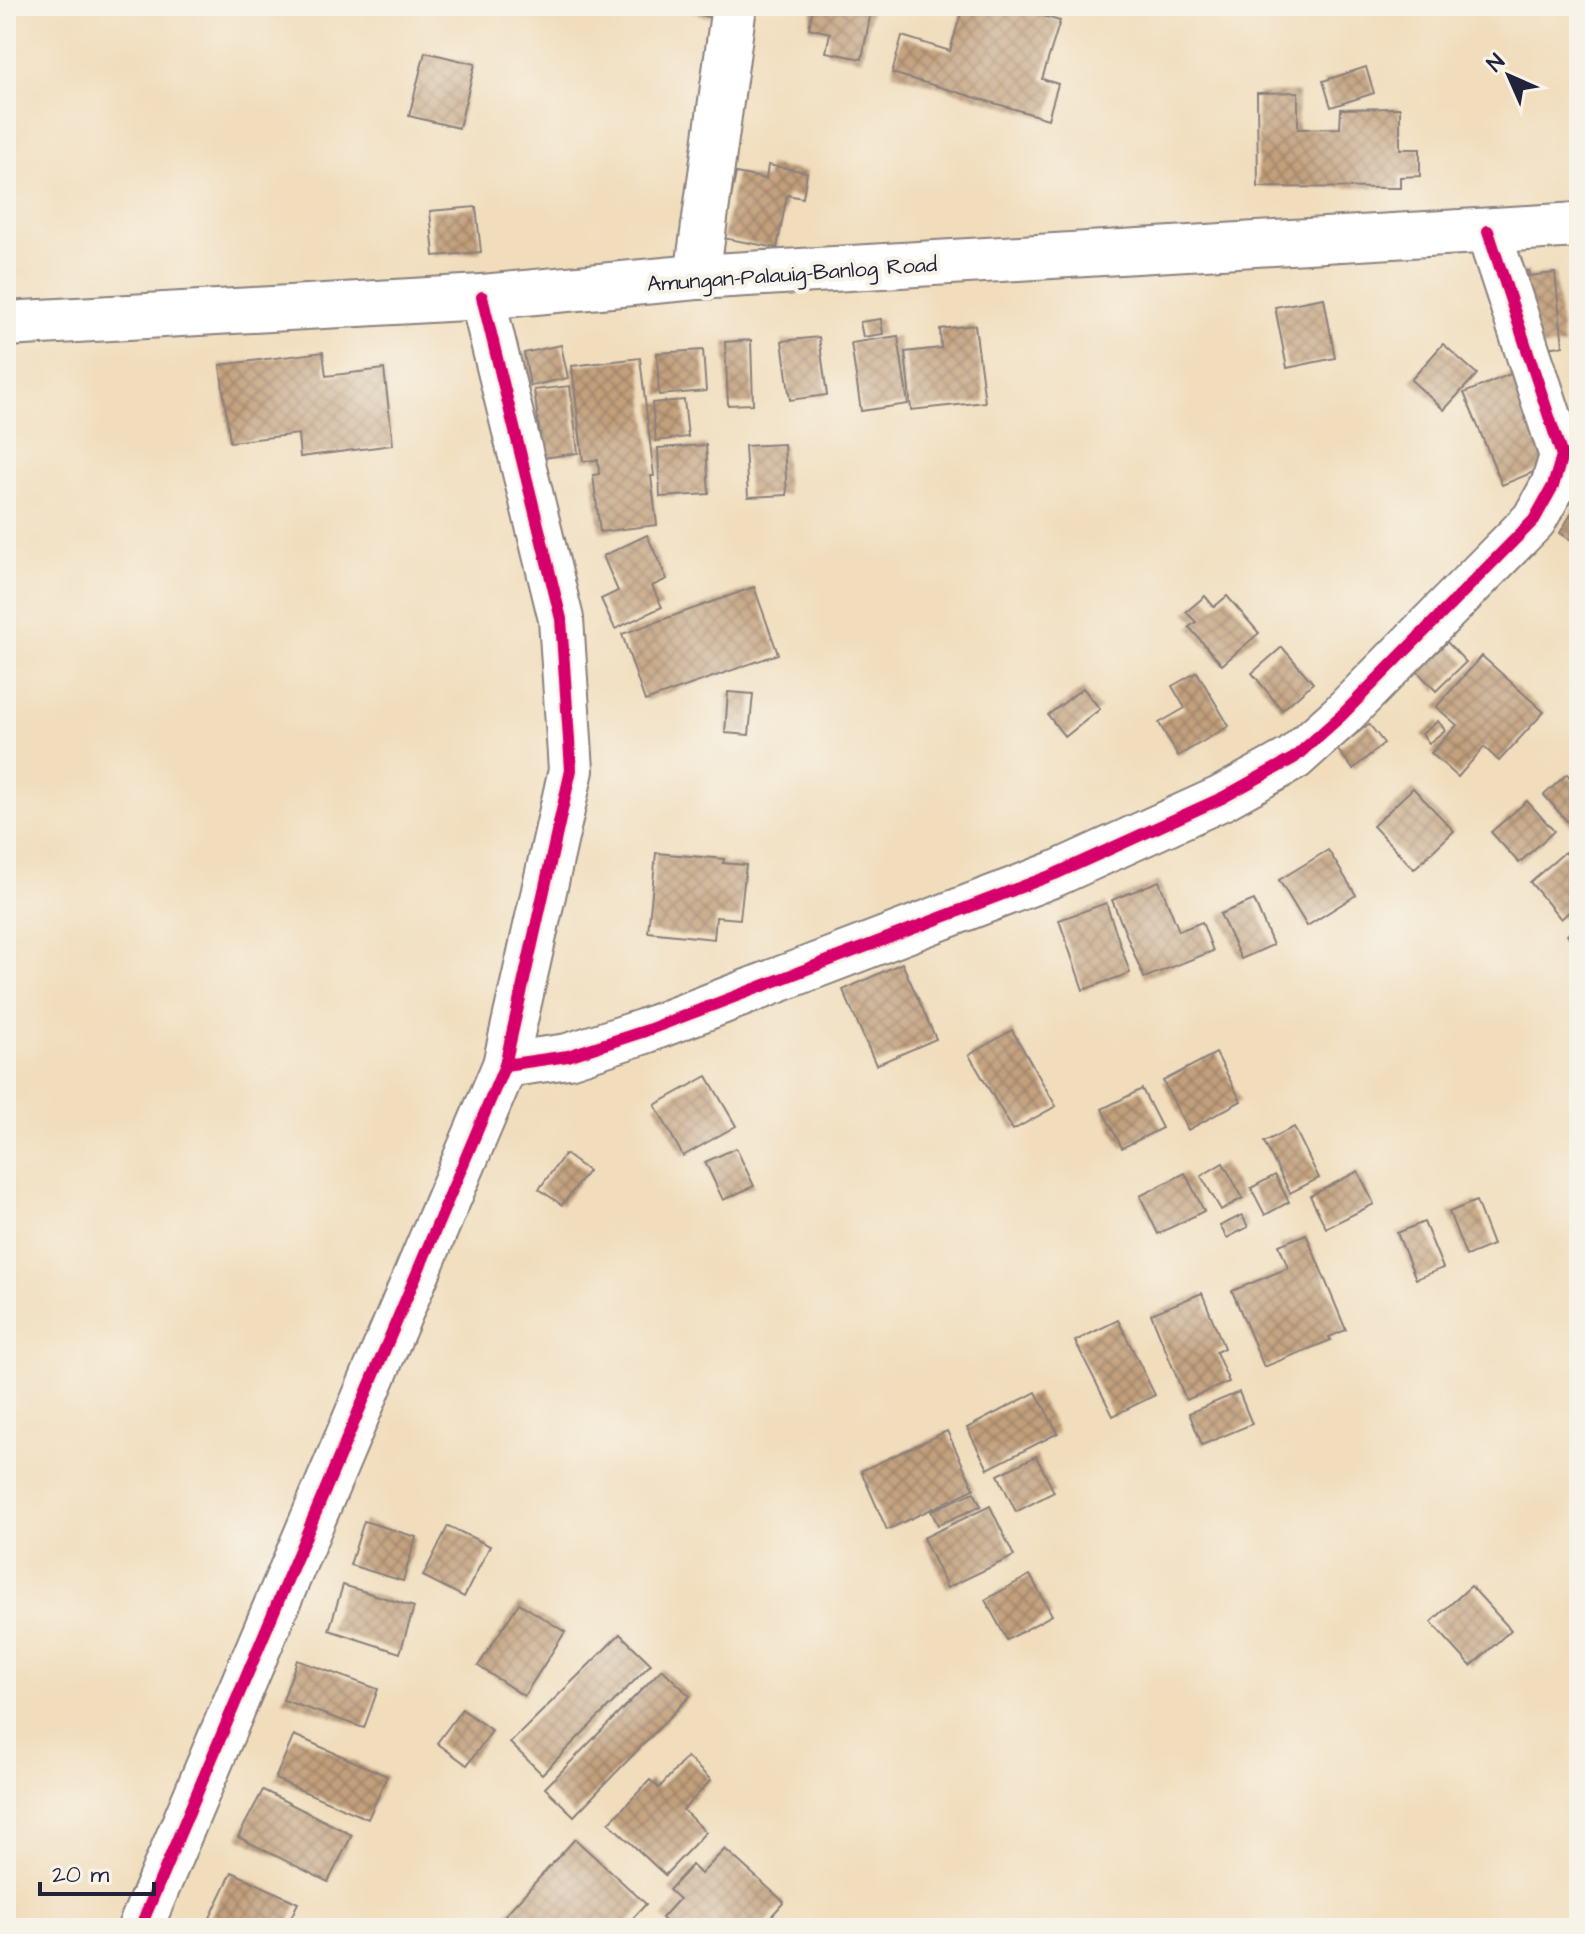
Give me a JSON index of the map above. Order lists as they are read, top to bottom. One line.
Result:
{"streets":{"street":["Amungan-Palauig-Banlog Road"]},"scale_bar":"20 m","north":"top left"}
